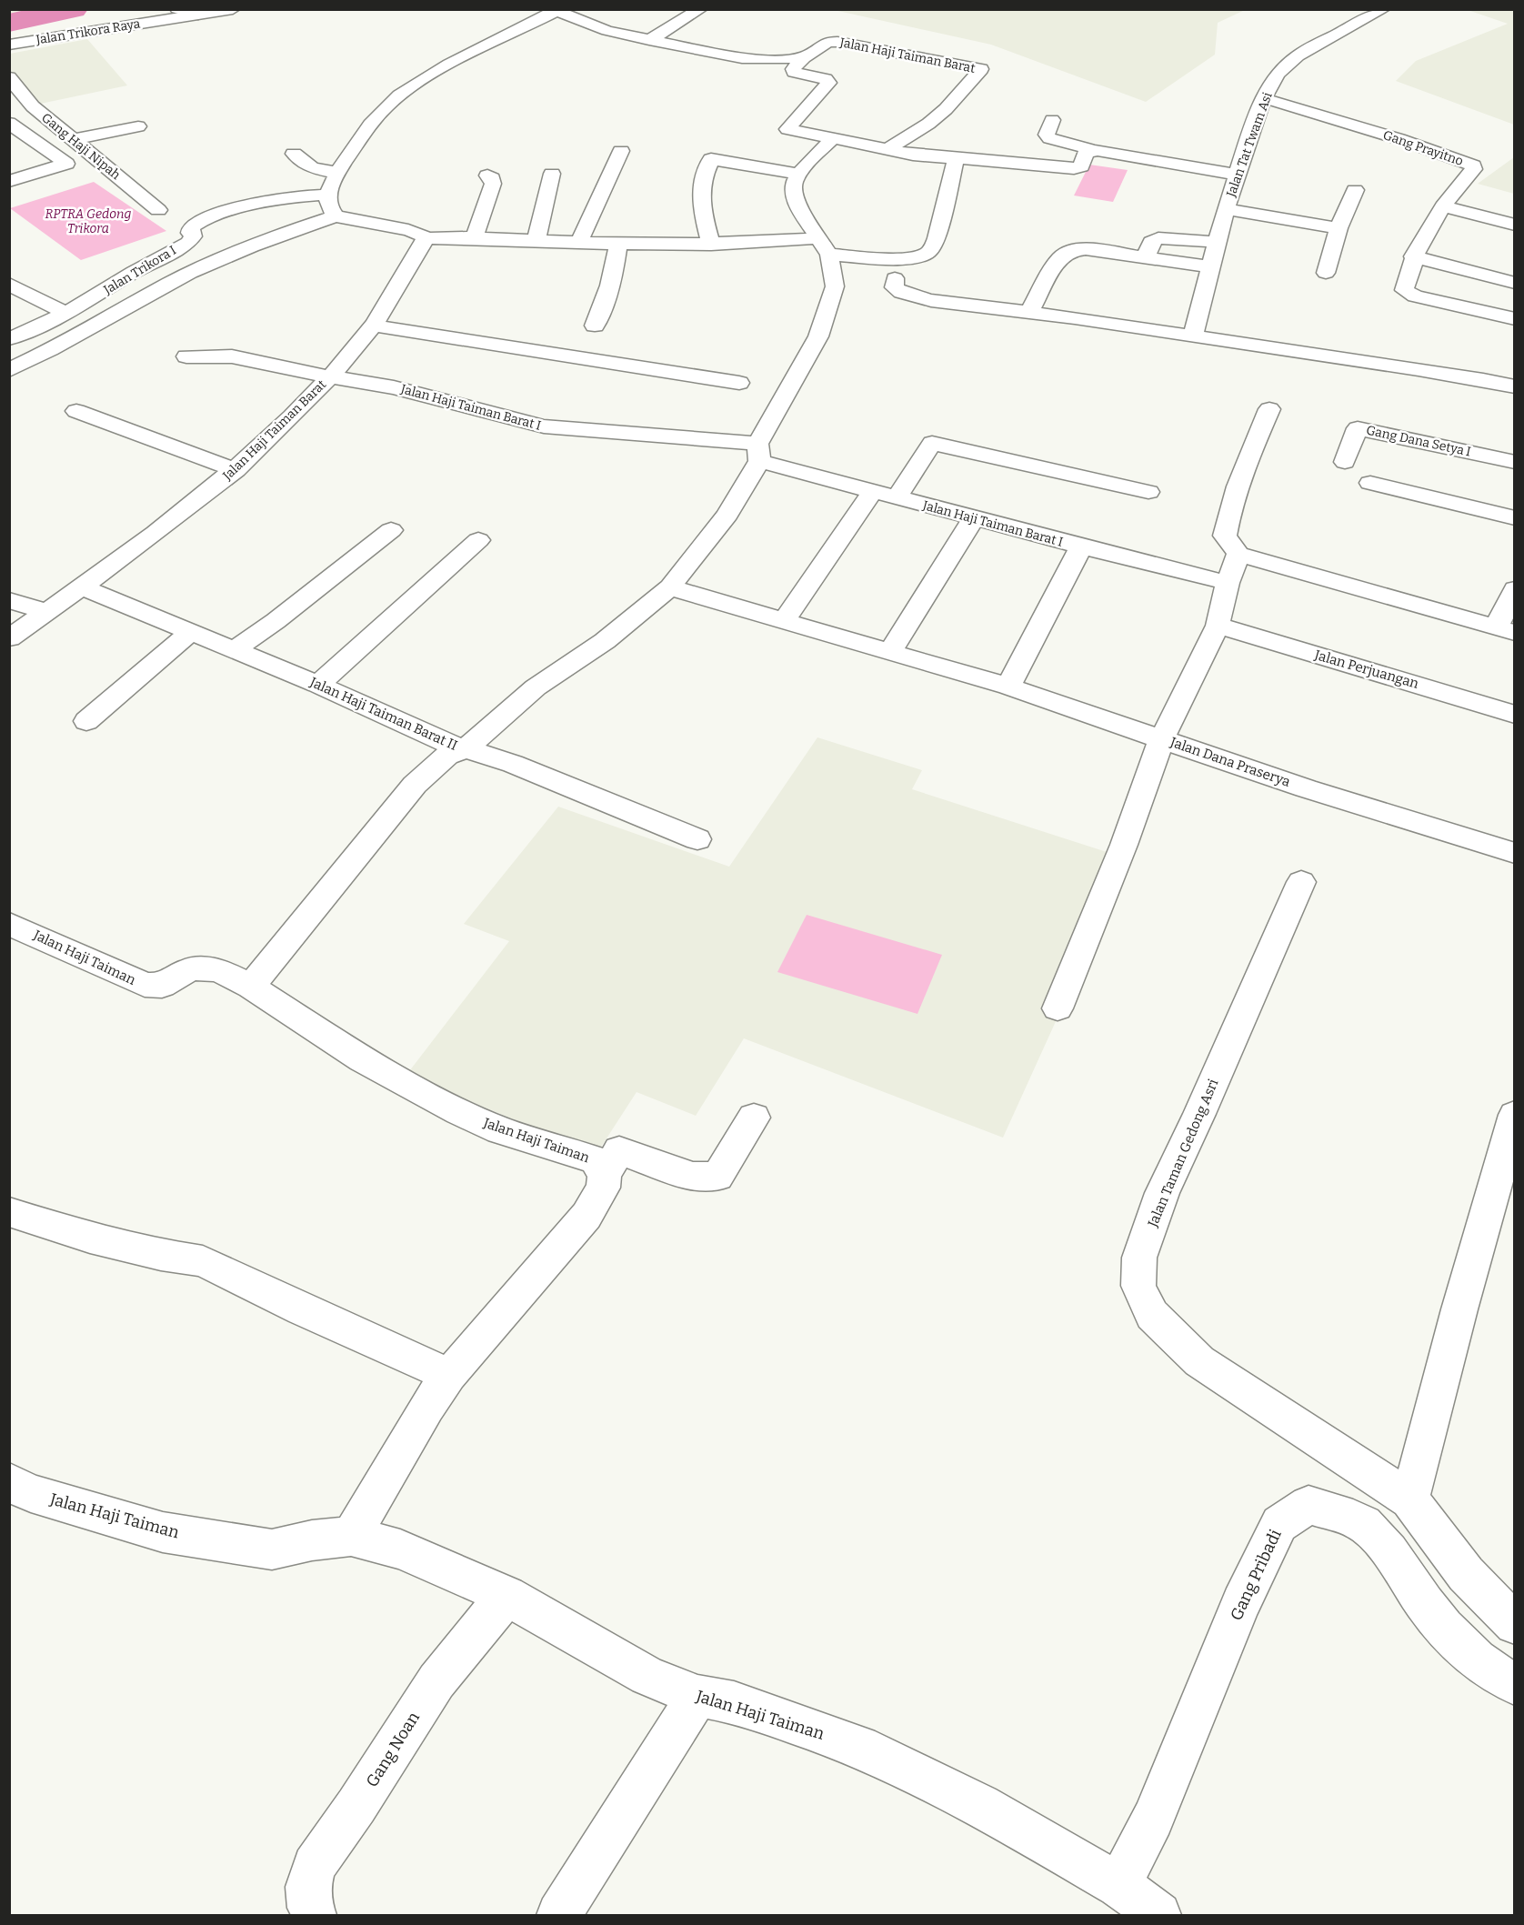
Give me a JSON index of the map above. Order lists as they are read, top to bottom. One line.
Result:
{"streets":{"street":["Jalan Trikora Raya","Jalan Haji Taiman Barat","Jalan Tat Twam Asi","Gang Haji Nipah","Gang Prayitno","Jalan Trikora I","Jalan Haji Taiman Barat I","Gang Dana Setya I","Jalan Perjuangan","Jalan Haji Taiman Barat II","Jalan Dana Praserya","Jalan Haji Taiman","Jalan Taman Gedong Asri","Gang Pribadi","Gang Noan"]},"crossings":[["Jalan Haji Taiman Barat","Jalan Trikora I"],["Jalan Haji Taiman Barat","Jalan Haji Taiman Barat I"],["Jalan Haji Taiman Barat","Jalan Haji Taiman Barat II"],["Jalan Tat Twam Asi","Gang Prayitno"],["Jalan Haji Taiman Barat I","Jalan Haji Taiman Barat II"],["Jalan Haji Taiman Barat I","Jalan Dana Praserya"],["Jalan Perjuangan","Jalan Dana Praserya"],["Jalan Haji Taiman","Gang Pribadi"],["Jalan Haji Taiman","Gang Noan"]],"parks":["RPTRA Gedong Trikora"]}
